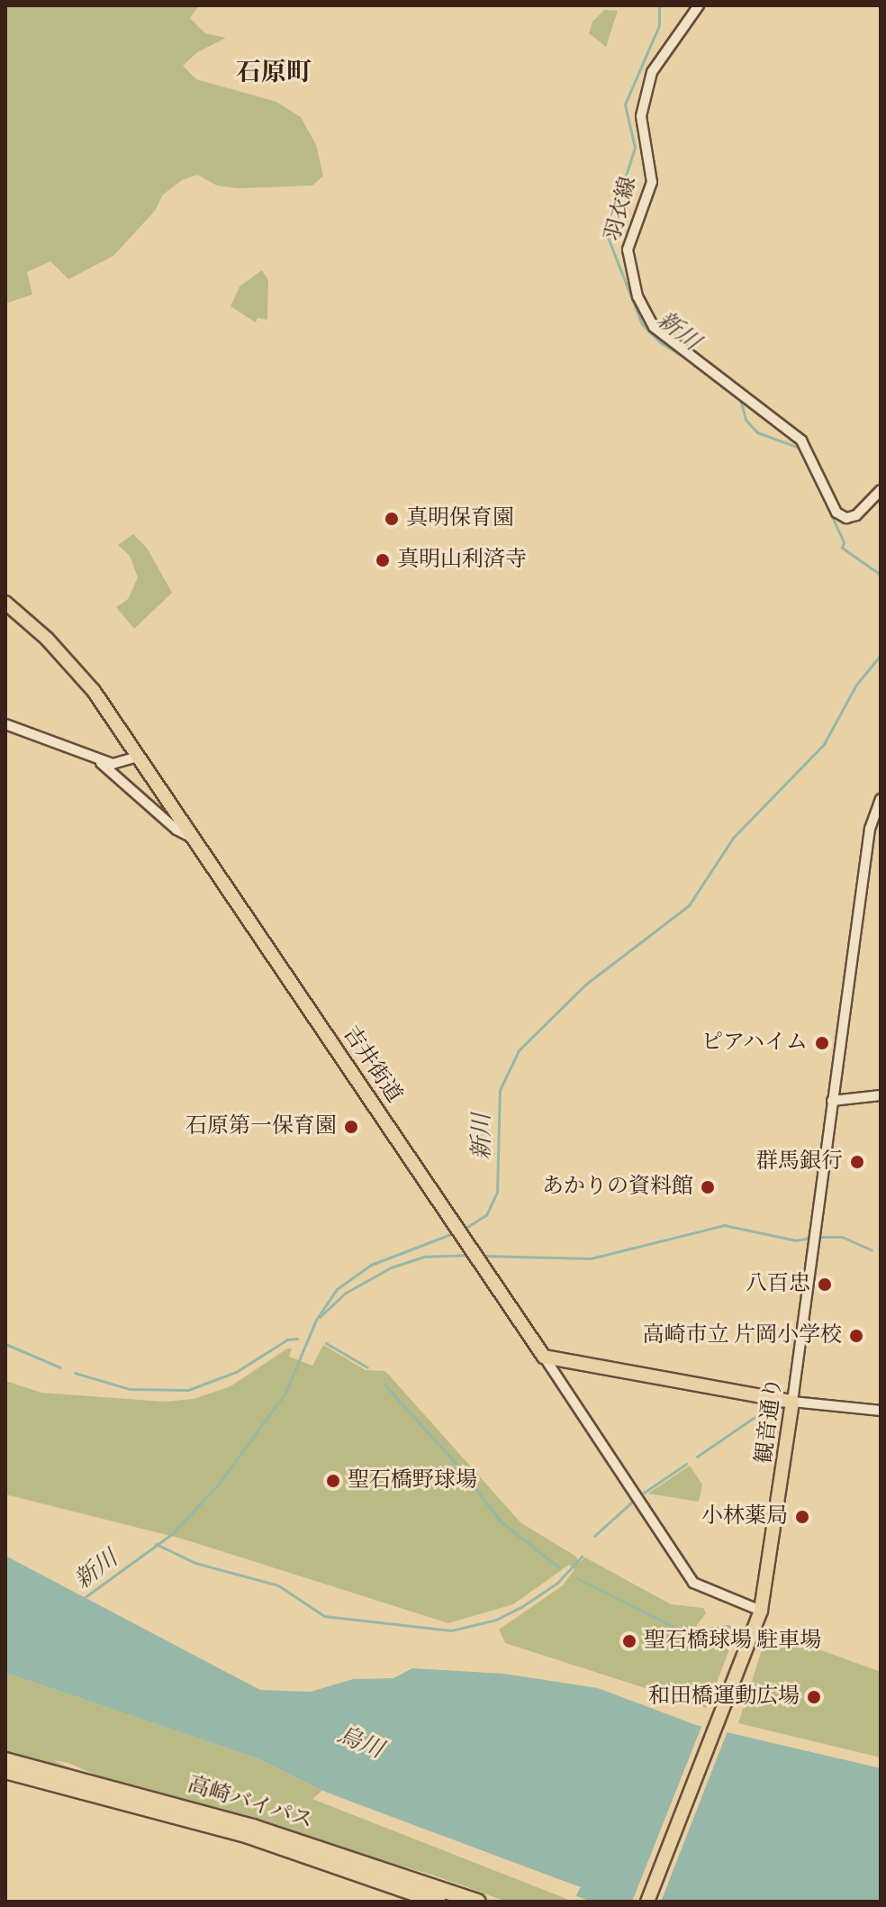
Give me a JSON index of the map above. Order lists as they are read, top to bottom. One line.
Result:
{"streets":{"highway":["高崎バイパス"],"main road":["吉井街道","観音通り"],"street":["羽衣線"]},"districts":["石原町"],"water":["新川","烏川"],"places":["真明保育園","真明山利済寺","ピアハイム","石原第一保育園","群馬銀行","あかりの資料館","八百忠","高崎市立 片岡小学校","聖石橋野球場","小林薬局","聖石橋球場 駐車場","和田橋運動広場"]}
